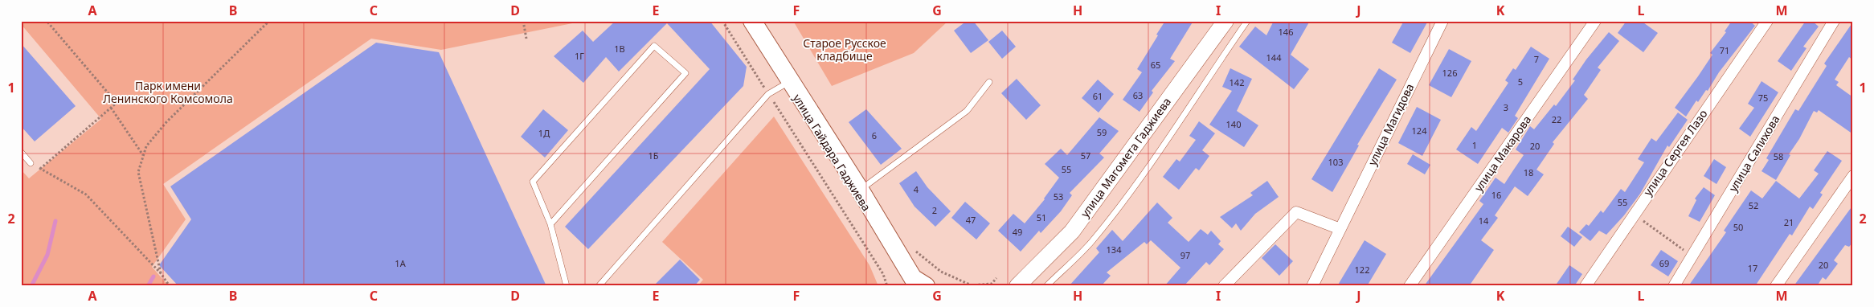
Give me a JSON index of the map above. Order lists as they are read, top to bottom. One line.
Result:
{"streets":{"main road":["улица Гайдара Гаджиева","улица Магомета Гаджиева"],"street":["улица Магидова","улица Сергея Лазо","улица Макарова","улица Салихова"]},"parks":["Старое Русское кладбище","Парк имени Ленинского Комсомола"],"house_numbers":["146","1В","71","1Г","144","7","65","126","5","142","63","61","75","3","22","140","124","59","1Д","6","1","20","1Б","57","58","103","55","18","4","16","53","55","52","2","51","47","14","21","50","49","134","97","1А","69","20","17","122"],"grid":{"columns":["A","B","C","D","E","F","G","H","I","J","K","L","M"],"rows":["1","2"]}}
